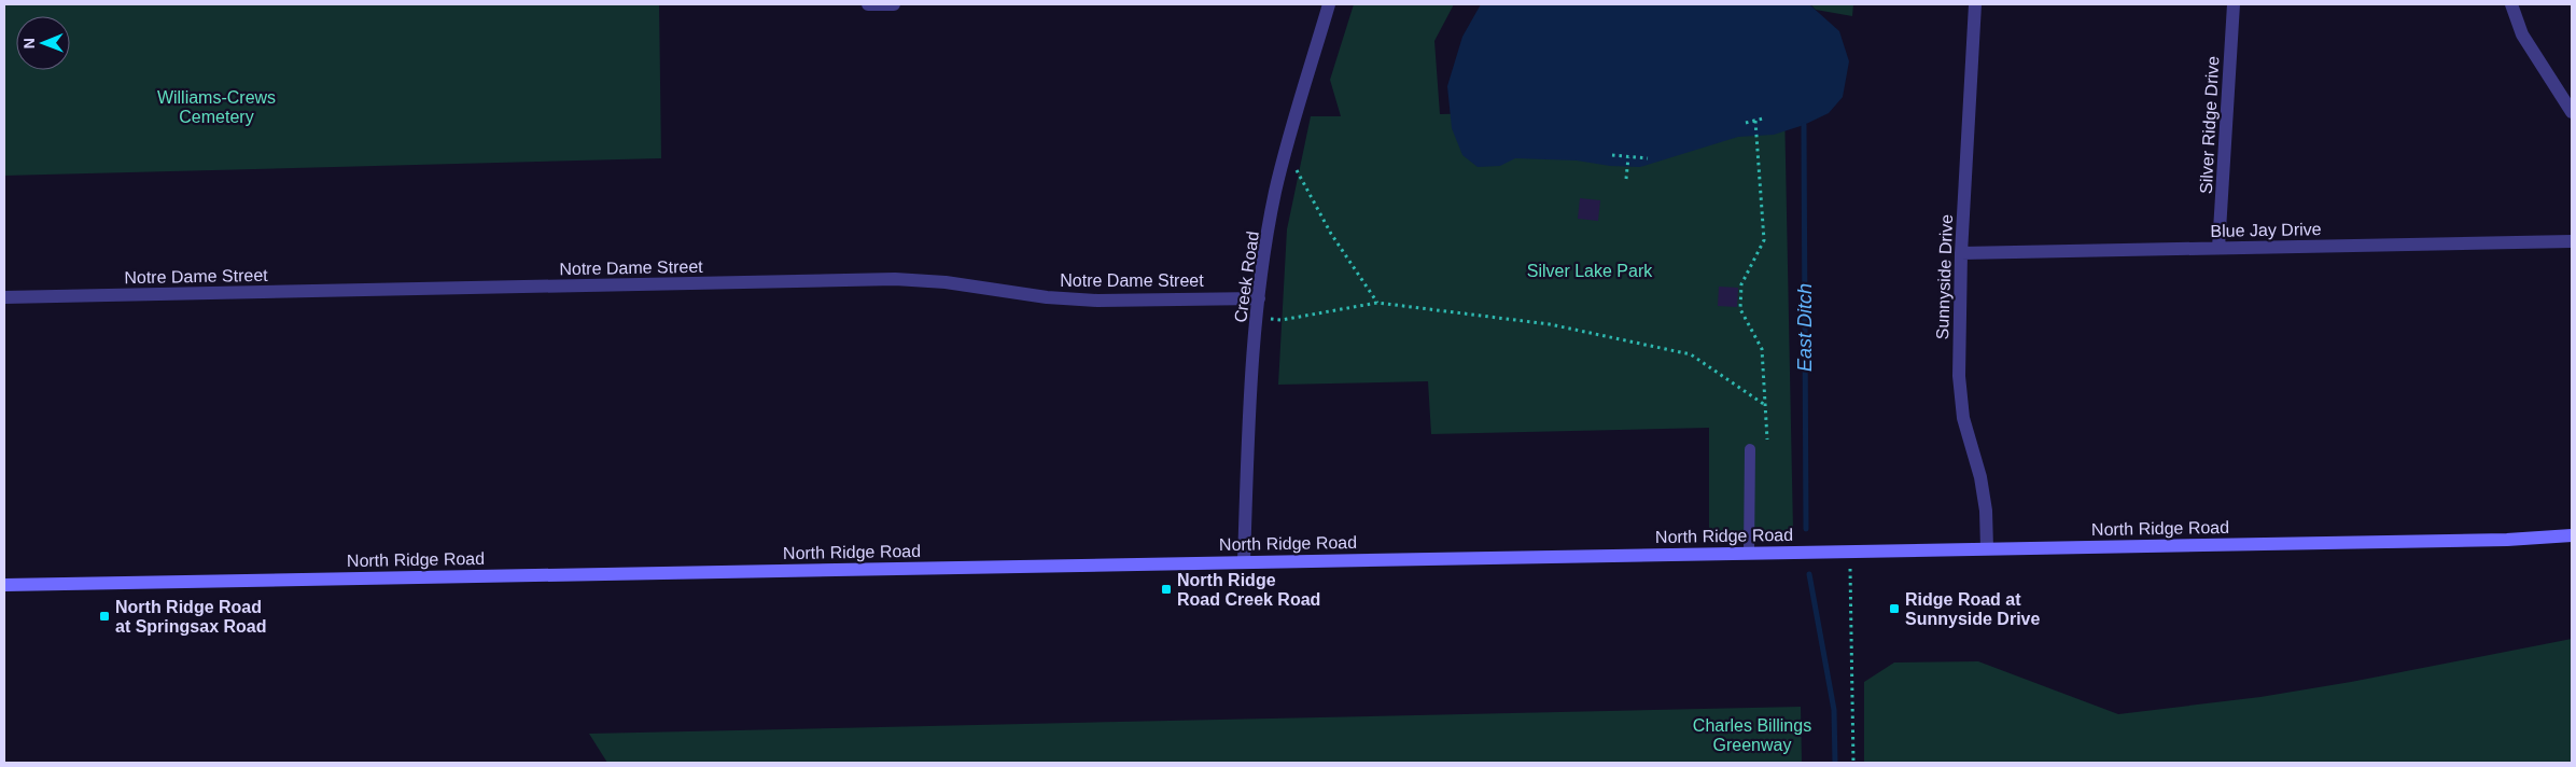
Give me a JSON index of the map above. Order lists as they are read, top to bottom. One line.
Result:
{"streets":{"street":["Silver Ridge Drive","Blue Jay Drive","Notre Dame Street","Creek Road","Sunnyside Drive","North Ridge Road"]},"crossings":[["Silver Ridge Drive","Blue Jay Drive"],["Blue Jay Drive","Sunnyside Drive"],["Notre Dame Street","Creek Road"],["Creek Road","North Ridge Road"],["Sunnyside Drive","North Ridge Road"]],"water":["East Ditch"],"parks":["Williams-Crews Cemetery","Silver Lake Park","Charles Billings Greenway"],"places":{"transit":["North Ridge Road Creek Road","Ridge Road at Sunnyside Drive","North Ridge Road at Springsax Road"]},"north":"left"}
